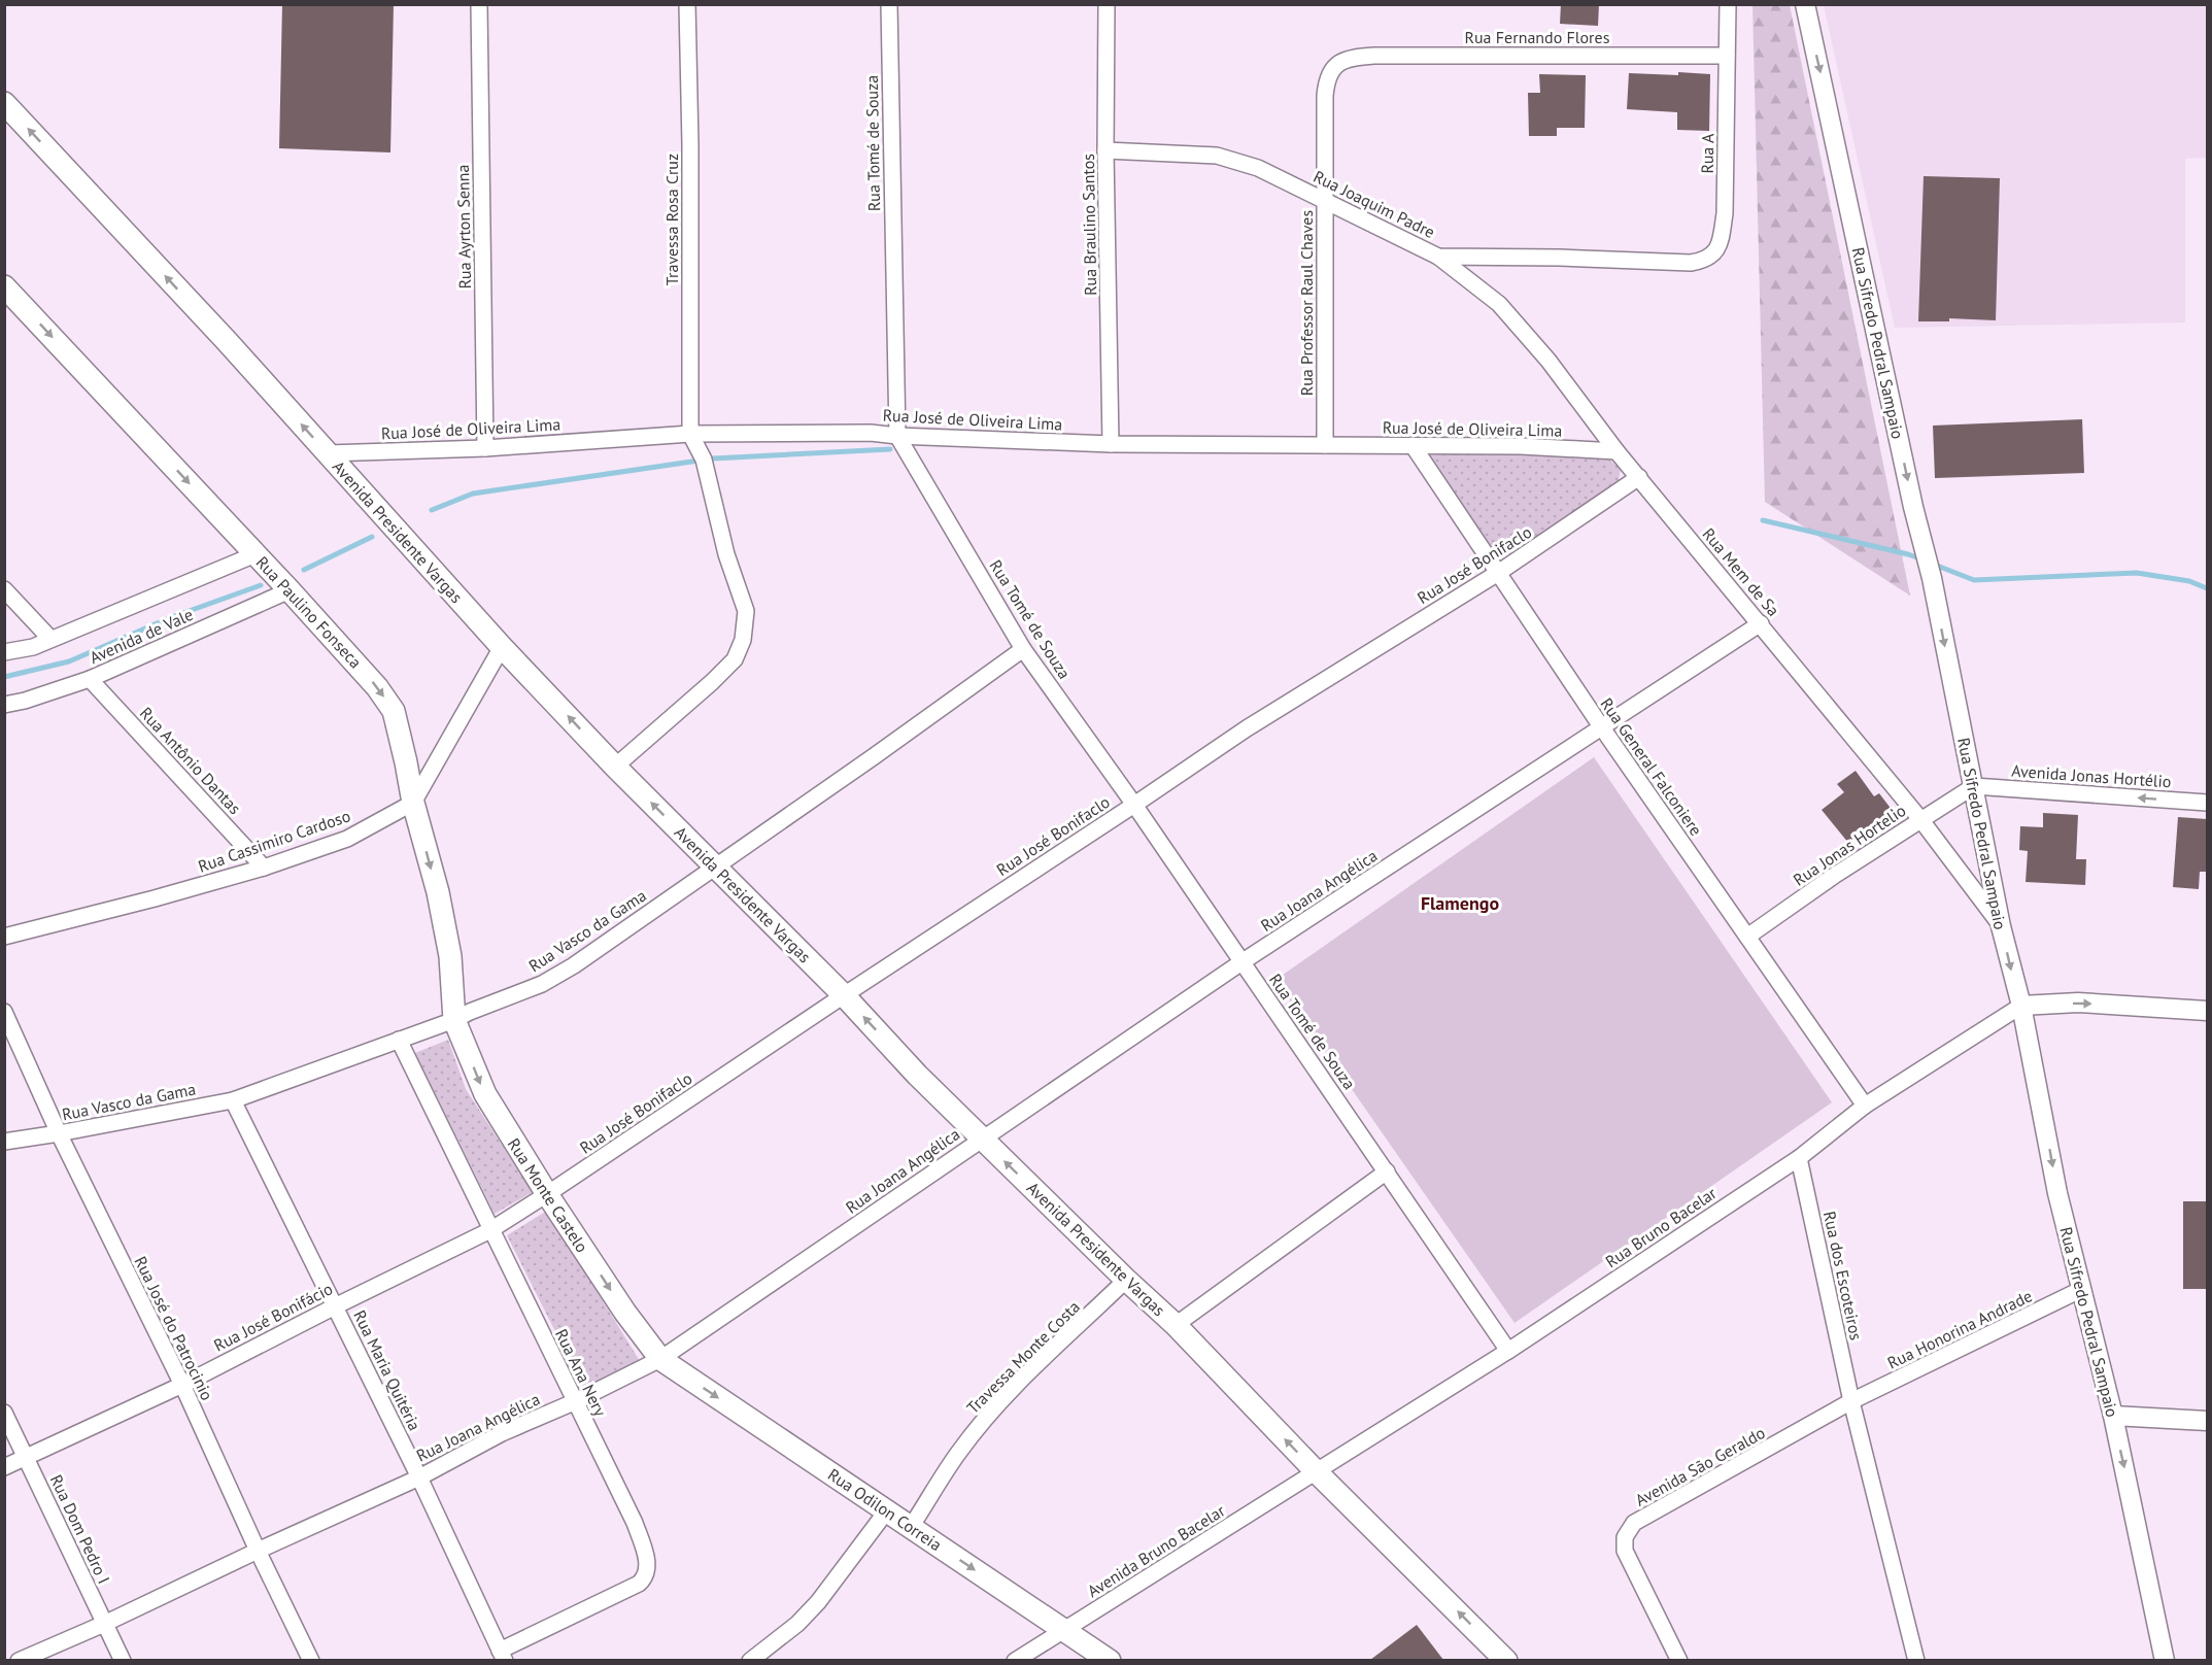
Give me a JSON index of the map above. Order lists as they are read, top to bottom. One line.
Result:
{"streets":{"main road":["Avenida Presidente Vargas","Rua Paulino Fonseca","Rua Monte Castelo","Rua Odilon Correia"],"street":["Rua Fernando Flores","Rua Tomé de Souza","Rua A","Rua Joaquim Padre","Travessa Rosa Cruz","Rua Braulino Santos","Rua Ayrton Senna","Rua Professor Raul Chaves","Rua Sifredo Pedral Sampaio","Rua José de Oliveira Lima","Rua José Bonifaclo","Rua Mem de Sa","Avenida de Vale","Rua Antônio Dantas","Rua General Falconiere","Avenida Jonas Hortélio","Rua Cassimiro Cardoso","Rua Jonas Hortelio","Rua Joana Angélica","Rua Vasco da Gama","Rua Bruno Bacelar","Rua dos Escoteiros","Rua José Bonifácio","Rua José do Patrocinio","Rua Honorina Andrade","Travessa Monte Costa","Rua Maria Quitéria","Rua Ana Nery","Avenida São Geraldo","Rua Dom Pedro I","Avenida Bruno Bacelar"]},"crossings":[["Rua Fernando Flores","Rua A"],["Rua Fernando Flores","Rua Professor Raul Chaves"],["Rua Tomé de Souza","Rua José de Oliveira Lima"],["Rua Tomé de Souza","Rua José Bonifaclo"],["Rua Tomé de Souza","Rua Joana Angélica"],["Rua Tomé de Souza","Rua Vasco da Gama"],["Rua Tomé de Souza","Rua Bruno Bacelar"],["Rua A","Rua Joaquim Padre"],["Rua Joaquim Padre","Rua Braulino Santos"],["Rua Joaquim Padre","Rua Professor Raul Chaves"],["Rua Joaquim Padre","Rua Mem de Sa"],["Travessa Rosa Cruz","Rua José de Oliveira Lima"],["Rua Braulino Santos","Rua José de Oliveira Lima"],["Rua Ayrton Senna","Rua José de Oliveira Lima"],["Rua Professor Raul Chaves","Rua José de Oliveira Lima"],["Rua Sifredo Pedral Sampaio","Rua Mem de Sa"],["Rua Sifredo Pedral Sampaio","Avenida Jonas Hortélio"],["Rua Sifredo Pedral Sampaio","Rua Jonas Hortelio"],["Rua Sifredo Pedral Sampaio","Rua Bruno Bacelar"],["Rua Sifredo Pedral Sampaio","Rua Honorina Andrade"],["Rua José de Oliveira Lima","Avenida Presidente Vargas"],["Rua José de Oliveira Lima","Rua Mem de Sa"],["Rua José de Oliveira Lima","Rua General Falconiere"],["Avenida Presidente Vargas","Rua José Bonifaclo"],["Avenida Presidente Vargas","Rua Joana Angélica"],["Avenida Presidente Vargas","Rua Vasco da Gama"],["Avenida Presidente Vargas","Rua Bruno Bacelar"],["Avenida Presidente Vargas","Travessa Monte Costa"],["Avenida Presidente Vargas","Avenida Bruno Bacelar"],["Rua José Bonifaclo","Rua Mem de Sa"],["Rua José Bonifaclo","Rua General Falconiere"],["Rua José Bonifaclo","Rua Monte Castelo"],["Rua José Bonifaclo","Rua José Bonifácio"],["Rua José Bonifaclo","Rua Ana Nery"],["Rua Mem de Sa","Rua Jonas Hortelio"],["Rua Mem de Sa","Rua Joana Angélica"],["Rua Paulino Fonseca","Avenida de Vale"],["Rua Paulino Fonseca","Rua Cassimiro Cardoso"],["Rua Paulino Fonseca","Rua Vasco da Gama"],["Rua Paulino Fonseca","Rua Monte Castelo"],["Avenida de Vale","Rua Antônio Dantas"],["Rua Antônio Dantas","Rua Cassimiro Cardoso"],["Rua General Falconiere","Rua Jonas Hortelio"],["Rua General Falconiere","Rua Joana Angélica"],["Rua General Falconiere","Rua Bruno Bacelar"],["Avenida Jonas Hortélio","Rua Jonas Hortelio"],["Rua Joana Angélica","Rua Monte Castelo"],["Rua Joana Angélica","Rua José do Patrocinio"],["Rua Joana Angélica","Rua Maria Quitéria"],["Rua Joana Angélica","Rua Ana Nery"],["Rua Joana Angélica","Rua Odilon Correia"],["Rua Joana Angélica","Rua Dom Pedro I"],["Rua Vasco da Gama","Rua Monte Castelo"],["Rua Vasco da Gama","Rua José do Patrocinio"],["Rua Vasco da Gama","Rua Maria Quitéria"],["Rua Vasco da Gama","Rua Ana Nery"],["Rua Monte Castelo","Rua Odilon Correia"],["Rua Bruno Bacelar","Rua dos Escoteiros"],["Rua Bruno Bacelar","Avenida Bruno Bacelar"],["Rua dos Escoteiros","Rua Honorina Andrade"],["Rua dos Escoteiros","Avenida São Geraldo"],["Rua José Bonifácio","Rua José do Patrocinio"],["Rua José Bonifácio","Rua Maria Quitéria"],["Rua José Bonifácio","Rua Ana Nery"],["Rua José Bonifácio","Rua Dom Pedro I"],["Rua Honorina Andrade","Avenida São Geraldo"],["Travessa Monte Costa","Rua Odilon Correia"],["Rua Maria Quitéria","Rua Ana Nery"],["Rua Odilon Correia","Avenida Bruno Bacelar"]],"one_way":["Rua Sifredo Pedral Sampaio","Avenida Presidente Vargas","Rua Paulino Fonseca","Avenida Jonas Hortélio","Rua Monte Castelo","Rua Odilon Correia"],"districts":["Flamengo"]}
